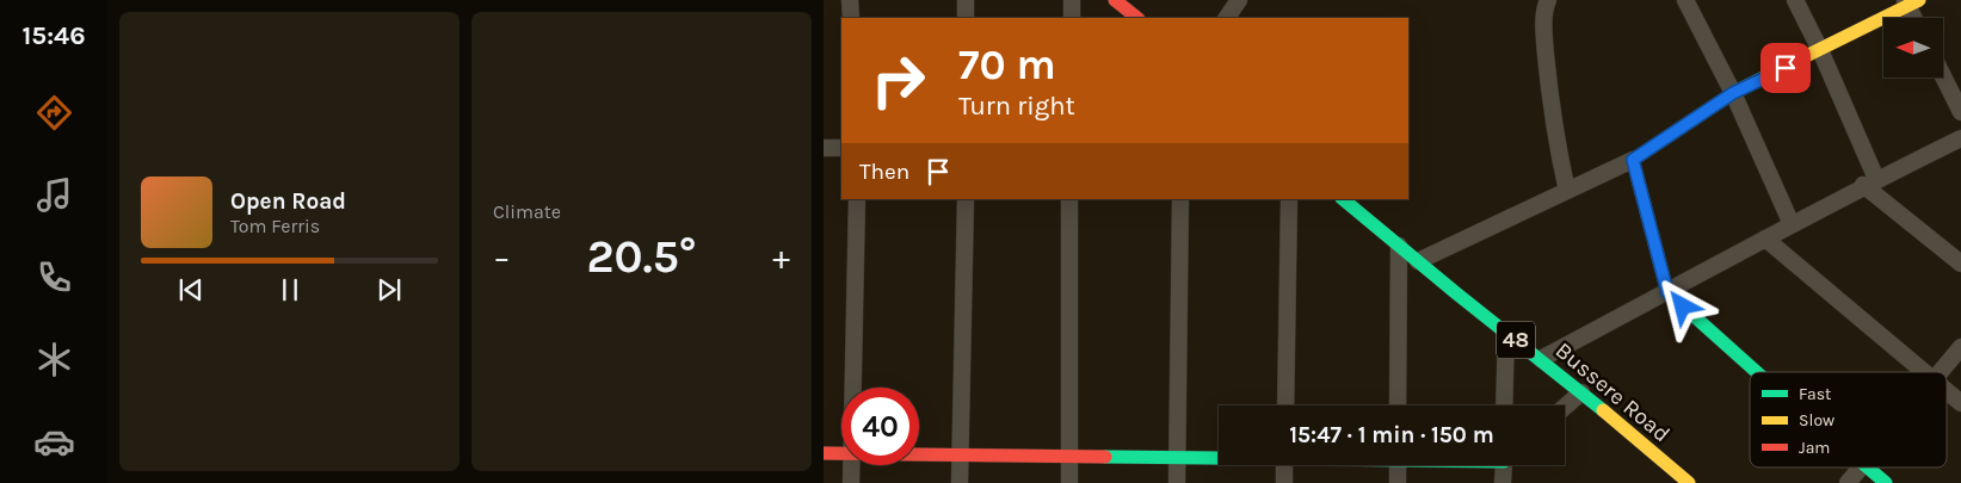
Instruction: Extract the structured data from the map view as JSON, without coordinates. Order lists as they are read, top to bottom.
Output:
{
  "streets": {
    "street": ["48", "Bussere Road"]
  },
  "legend": ["Fast", "Slow", "Jam"],
  "north": "left",
  "page": {
    "tabs": "15:46",
    "tile": "Climate",
    "turn": ["70 m", "Turn right"],
    "then": "Then",
    "song": ["Open Road", "Tom Ferris"],
    "heat": ["−", "20.5°", "+"],
    "limit": "40",
    "trip": "15:47 · 1 min · 150 m"
  }
}
